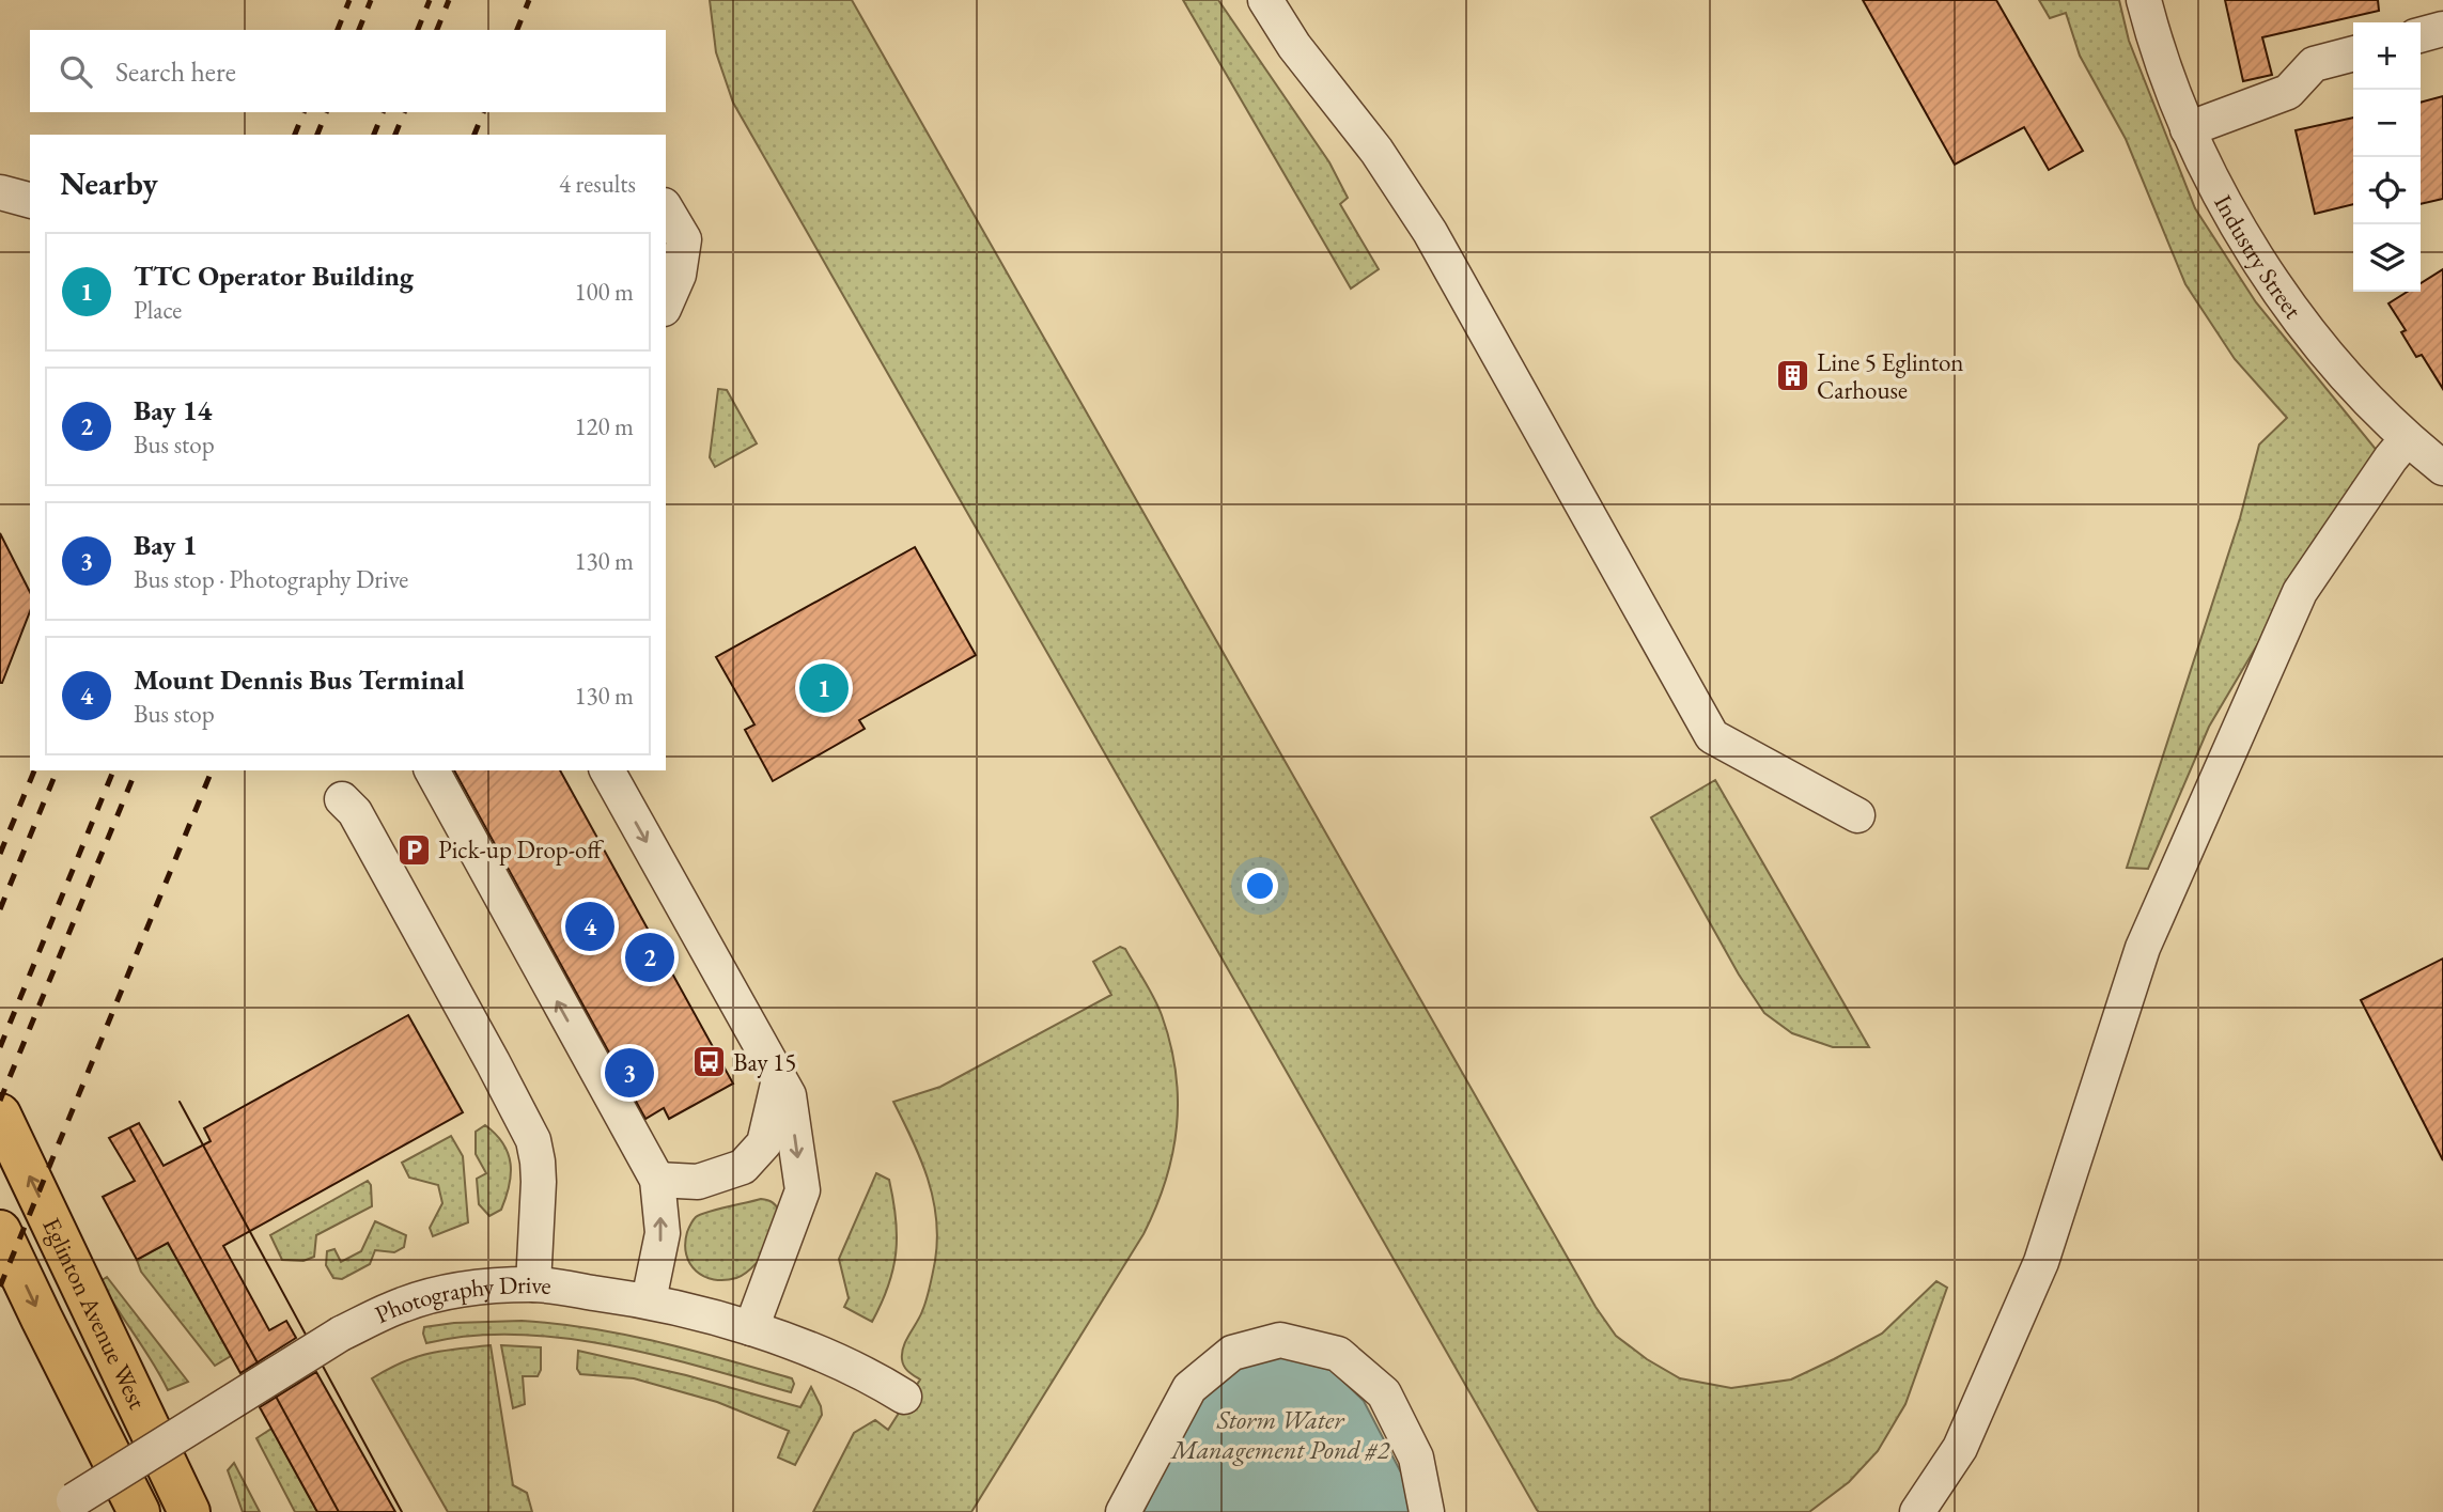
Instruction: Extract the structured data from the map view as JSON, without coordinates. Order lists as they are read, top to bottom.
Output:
{
  "streets": {
    "main road": ["Eglinton Avenue West"],
    "street": ["Industry Street", "Photography Drive"]
  },
  "water": ["Storm Water Management Pond #2"],
  "places": {
    "building": ["Line 5 Eglinton Carhouse"],
    "parking": ["Pick-up Drop-off"],
    "bus stop": ["Bay 15"]
  },
  "page": {
    "map_buttons": ["+", "−"],
    "search": "Search here",
    "heading": ["Nearby", "4 results"],
    "list": [
      {
        "mark": "1",
        "name": "TTC Operator Building",
        "note": "Place",
        "value": "100 m"
      },
      {
        "mark": "2",
        "name": "Bay 14",
        "note": "Bus stop",
        "value": "120 m"
      },
      {
        "mark": "3",
        "name": "Bay 1",
        "note": "Bus stop · Photography Drive",
        "value": "130 m"
      },
      {
        "mark": "4",
        "name": "Mount Dennis Bus Terminal",
        "note": "Bus stop",
        "value": "130 m"
      }
    ],
    "pins": [
      "1",
      "4",
      "2",
      "3"
    ]
  }
}
